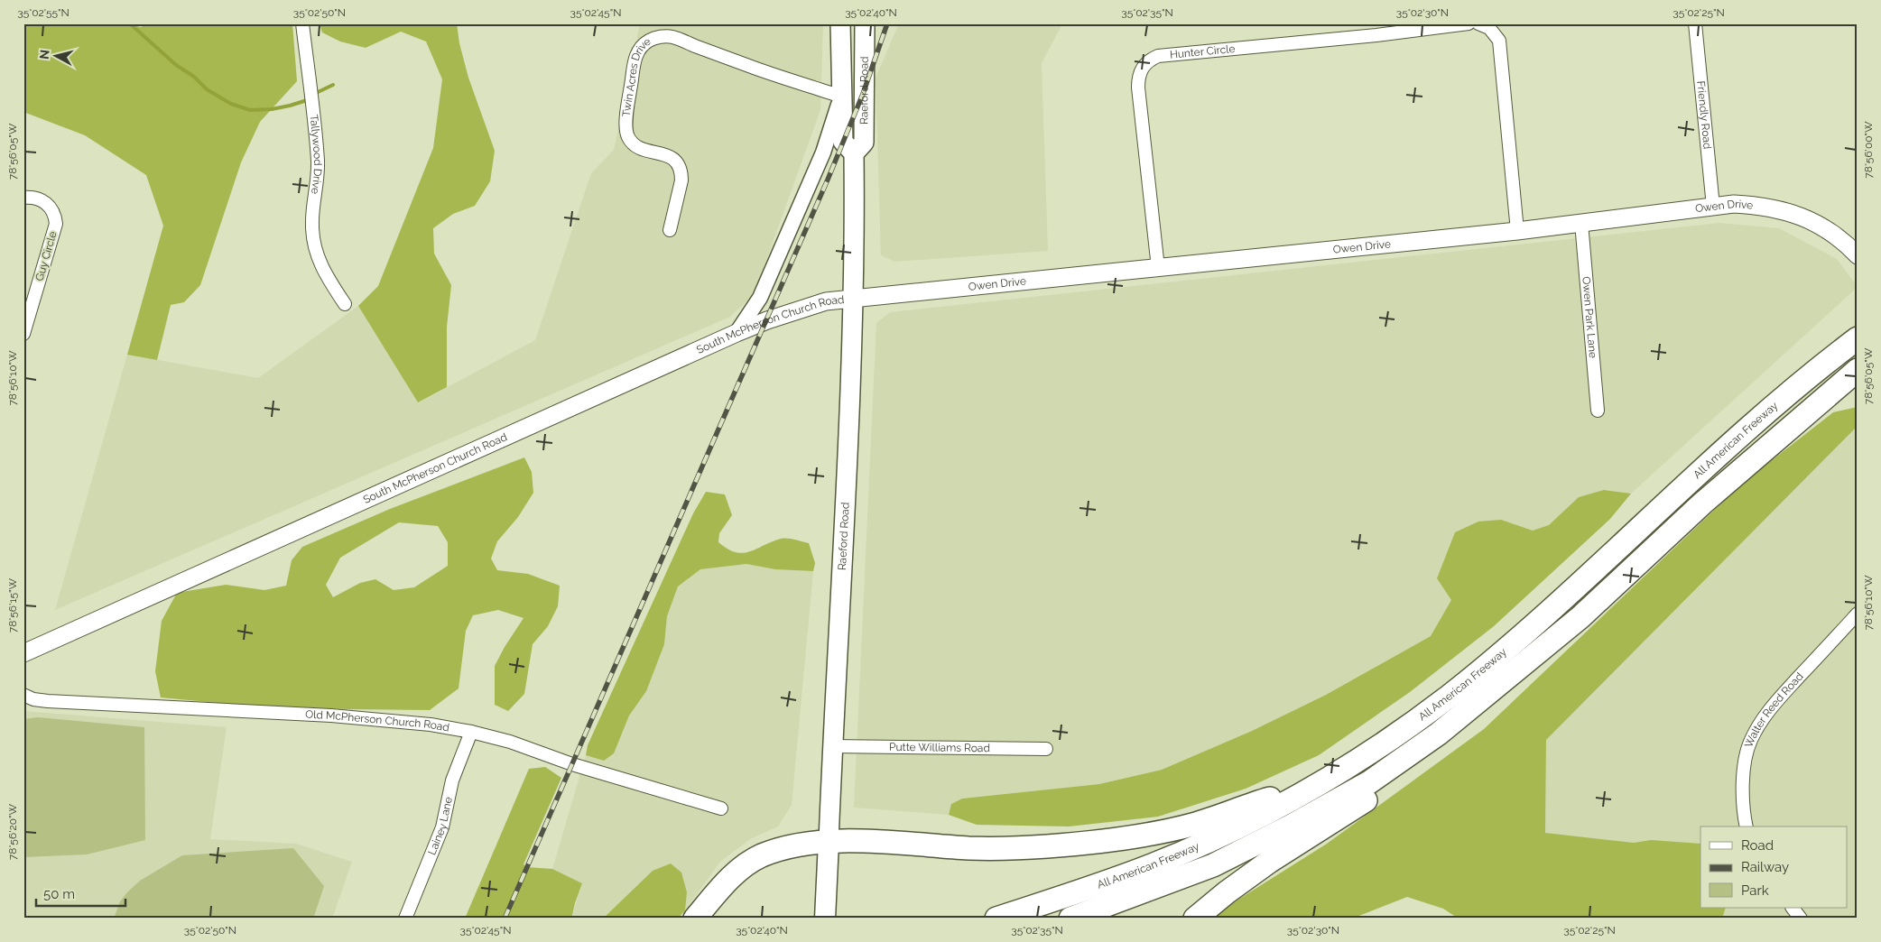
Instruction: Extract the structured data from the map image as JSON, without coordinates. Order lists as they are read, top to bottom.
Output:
{
  "streets": {
    "highway": ["Raeford Road", "All American Freeway"],
    "main road": ["Owen Drive", "South McPherson Church Road"],
    "street": [
      "Hunter Circle",
      "Twin Acres Drive",
      "Friendly Road",
      "Tallywood Drive",
      "Guy Circle",
      "Owen Park Lane",
      "Walter Reed Road",
      "Old McPherson Church Road",
      "Putte Williams Road",
      "Lainey Lane"
    ]
  },
  "crossings": [
    ["Hunter Circle", "Owen Drive"],
    ["Twin Acres Drive", "Raeford Road"],
    ["Raeford Road", "Owen Drive"],
    ["Raeford Road", "South McPherson Church Road"],
    ["Raeford Road", "Putte Williams Road"],
    ["Friendly Road", "Owen Drive"],
    ["Owen Drive", "Owen Park Lane"],
    ["Owen Drive", "South McPherson Church Road"],
    ["Old McPherson Church Road", "Lainey Lane"]
  ],
  "legend": ["Road", "Railway", "Park"],
  "scale_bar": "50 m",
  "north": "left",
  "coordinates": [
    "35°02'55\"N",
    "35°02'50\"N",
    "35°02'45\"N",
    "35°02'40\"N",
    "35°02'35\"N",
    "35°02'30\"N",
    "35°02'25\"N",
    "78°56'00\"W",
    "78°56'05\"W",
    "78°56'10\"W",
    "78°56'15\"W",
    "78°56'20\"W"
  ]
}
